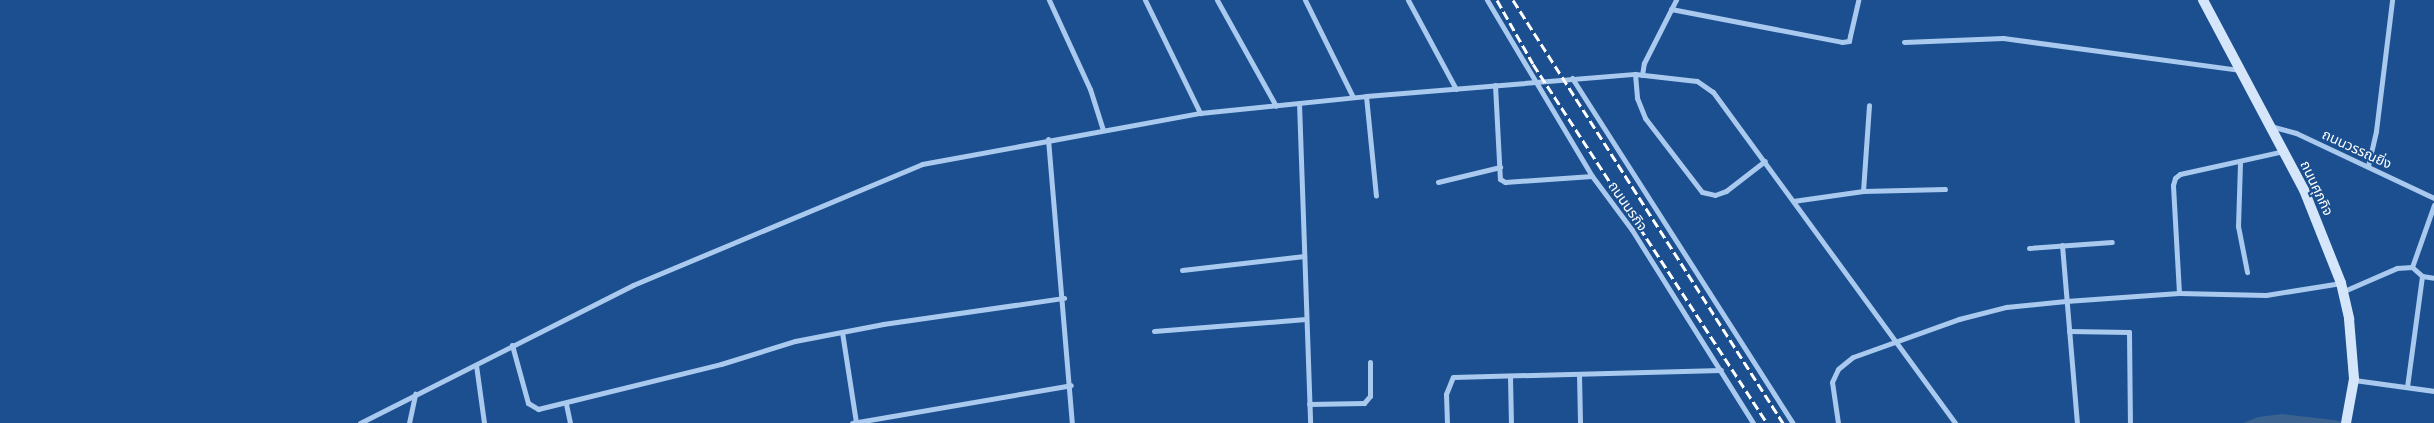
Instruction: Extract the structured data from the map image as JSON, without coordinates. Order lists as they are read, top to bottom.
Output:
{
  "streets": {
    "main road": ["ถนนศุภกิจ"],
    "street": ["ถนนวรรณยิ่ง", "ถนนนรกิจ"]
  },
  "crossings": [
    ["ถนนวรรณยิ่ง", "ถนนศุภกิจ"]
  ]
}
